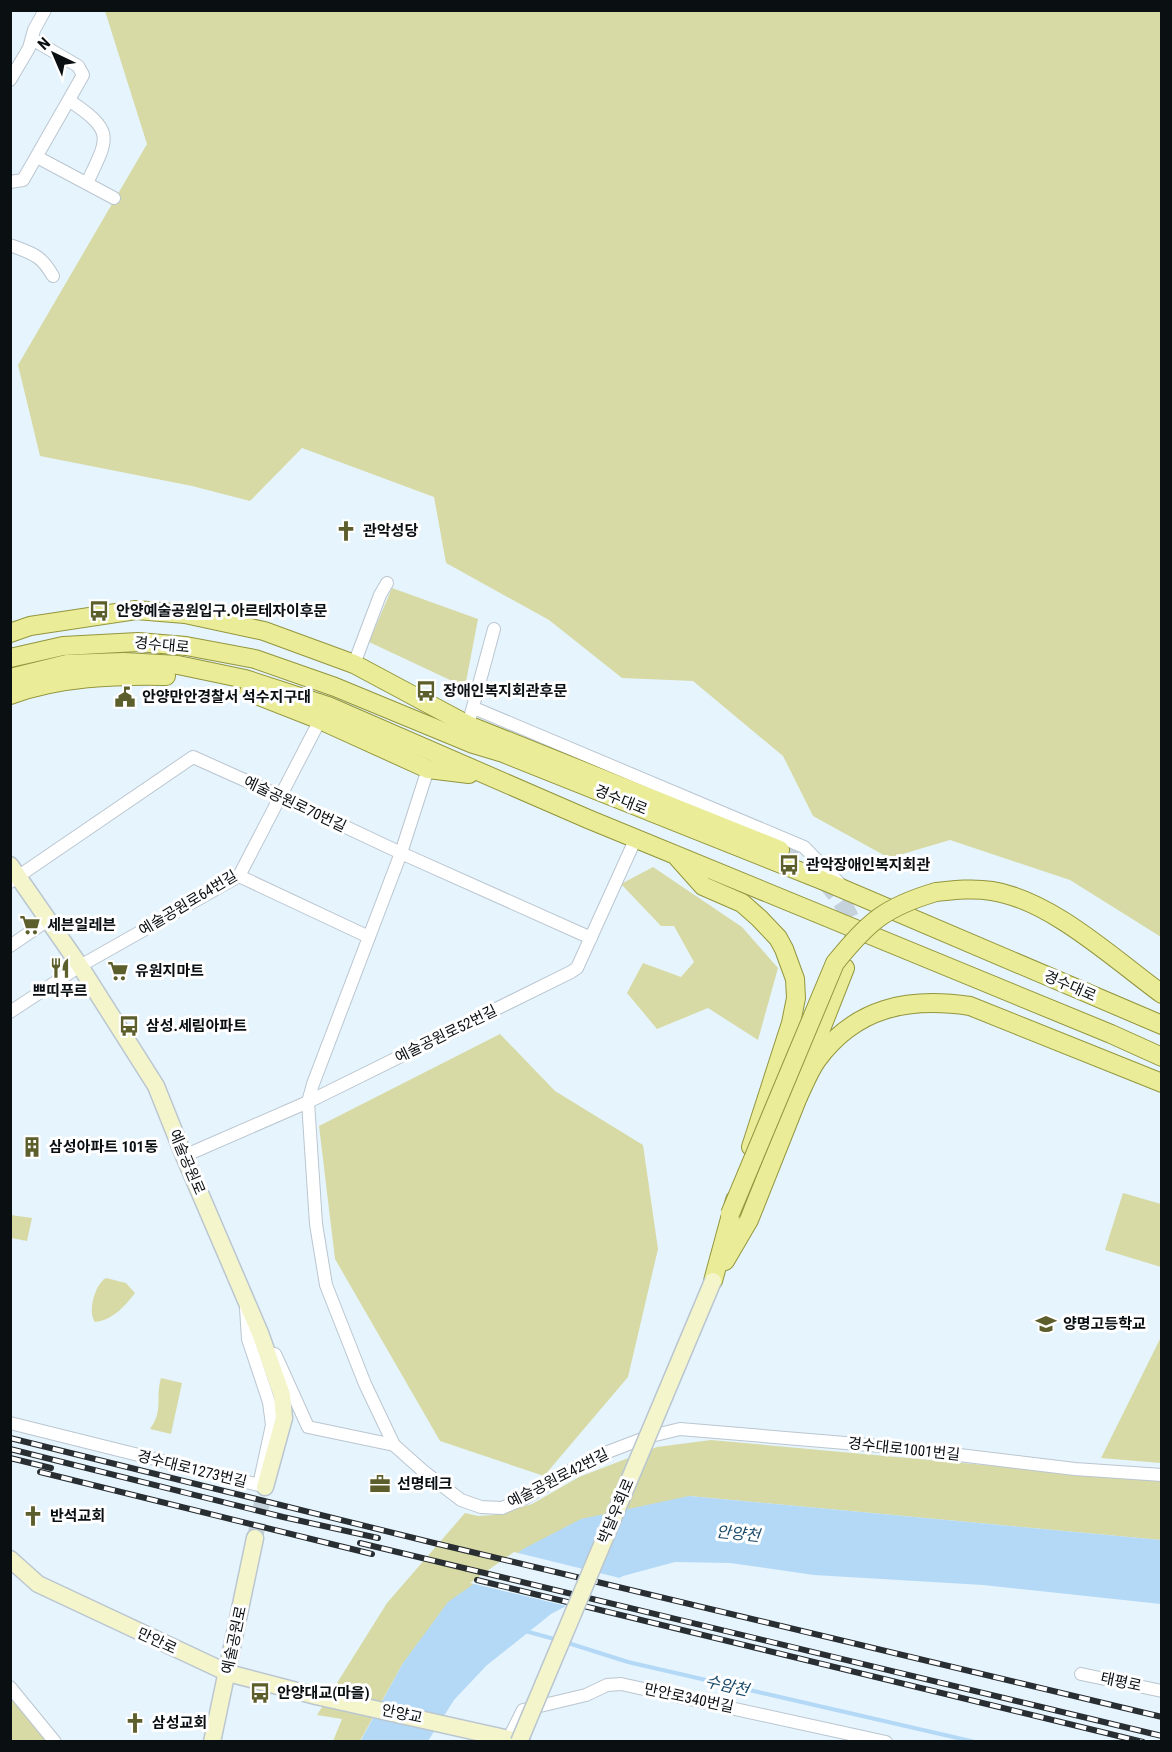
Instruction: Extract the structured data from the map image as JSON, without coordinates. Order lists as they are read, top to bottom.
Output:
{
  "streets": {
    "main road": ["경수대로"],
    "street": [
      "예술공원로70번길",
      "예술공원로64번길",
      "예술공원로52번길",
      "예술공원로",
      "경수대로1001번길",
      "경수대로1273번길",
      "예술공원로42번길",
      "박달우회로",
      "만안로",
      "태평로",
      "만안로340번길",
      "안양교"
    ]
  },
  "crossings": [
    ["경수대로", "예술공원로52번길"],
    ["예술공원로70번길", "예술공원로64번길"],
    ["예술공원로70번길", "예술공원로52번길"],
    ["예술공원로70번길", "예술공원로"],
    ["예술공원로64번길", "예술공원로"],
    ["예술공원로52번길", "예술공원로"],
    ["예술공원로", "경수대로1273번길"],
    ["예술공원로", "예술공원로42번길"],
    ["예술공원로", "만안로"],
    ["경수대로1001번길", "예술공원로42번길"],
    ["경수대로1273번길", "예술공원로42번길"],
    ["박달우회로", "만안로340번길"],
    ["박달우회로", "안양교"],
    ["만안로", "안양교"],
    ["만안로340번길", "안양교"]
  ],
  "water": ["안양천", "수암천"],
  "places": {
    "church": ["관악성당", "반석교회", "삼성교회"],
    "bus stop": [
      "안양예술공원입구.아르테자이후문",
      "장애인복지회관후문",
      "관악장애인복지회관",
      "삼성.세림아파트",
      "안양대교(마을)"
    ],
    "public building": ["안양만안경찰서 석수지구대"],
    "supermarket": ["세븐일레븐", "유원지마트"],
    "restaurant": ["쁘띠푸르"],
    "building": ["삼성아파트 101동"],
    "school or university": ["양명고등학교"],
    "office": ["선명테크"]
  },
  "north": "top left"
}
